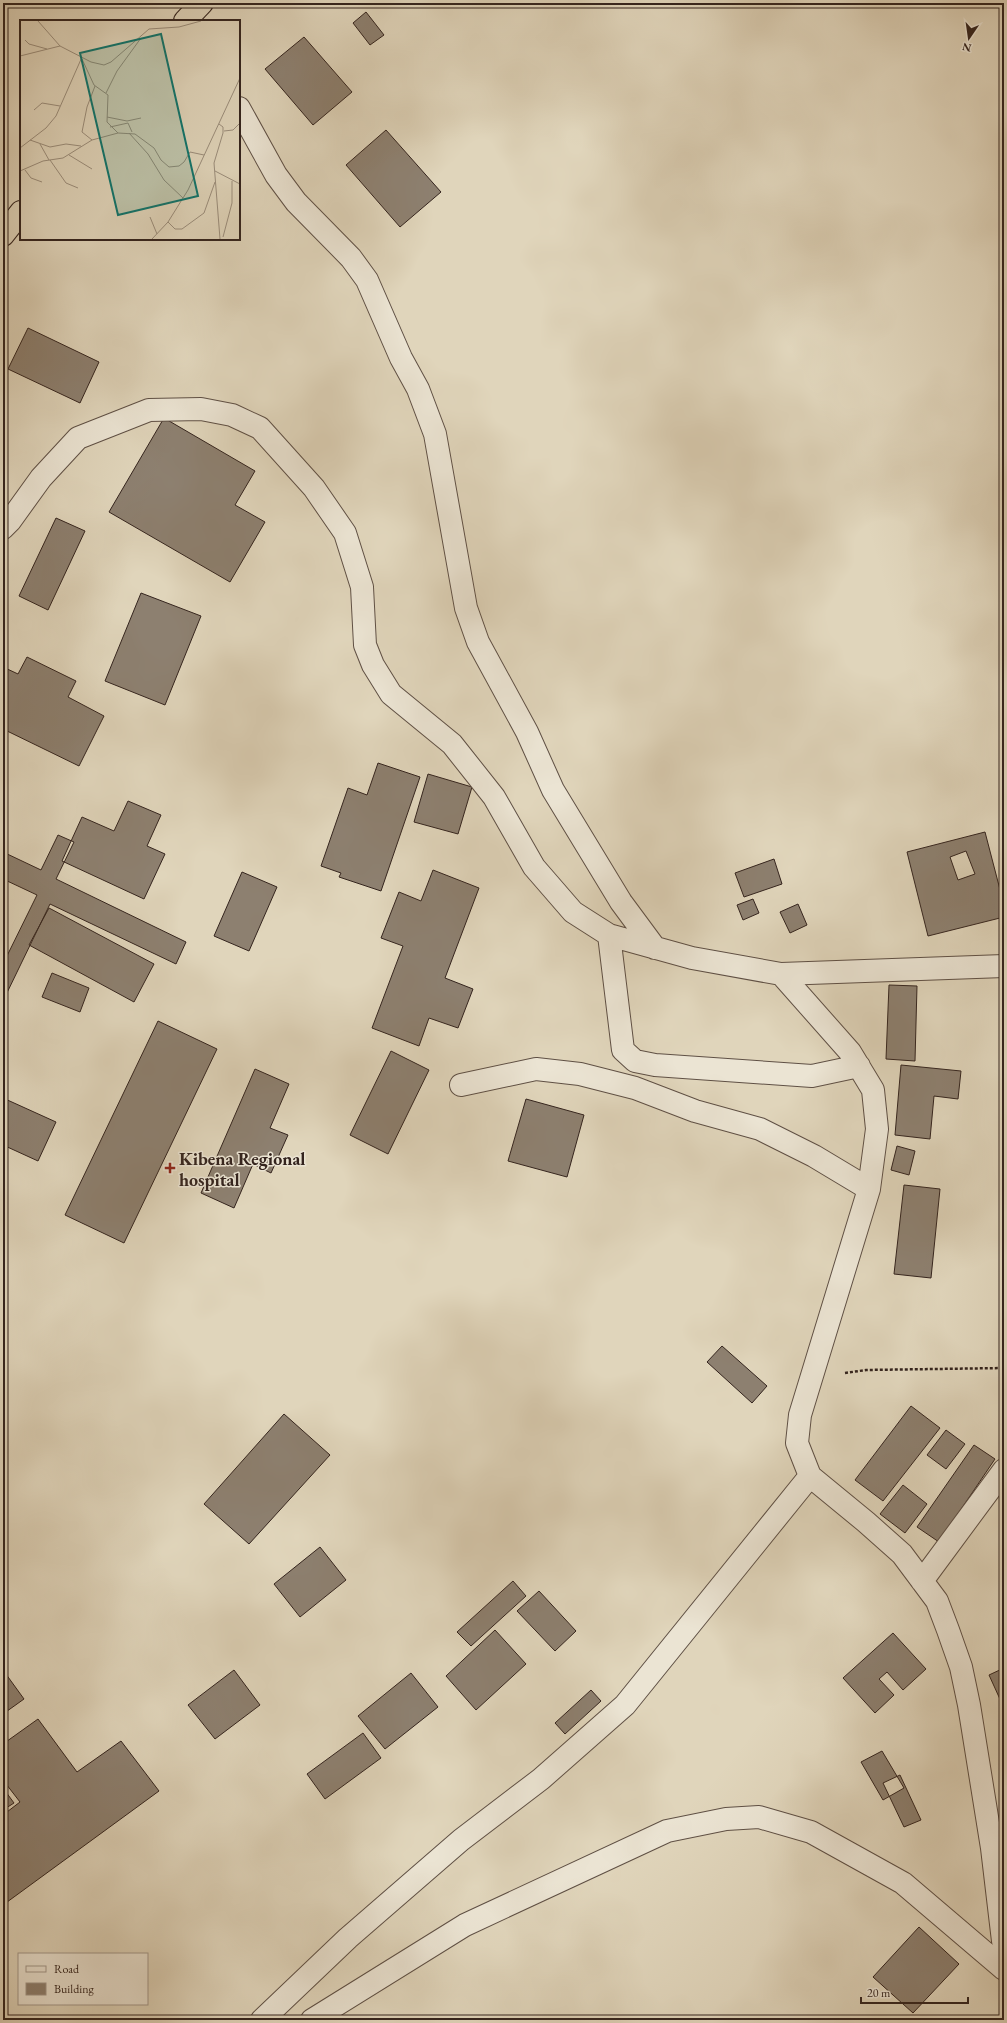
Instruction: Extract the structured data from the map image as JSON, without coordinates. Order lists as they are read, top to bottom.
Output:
{
  "places": {
    "health": ["Kibena Regional hospital"]
  },
  "legend": ["Road", "Building"],
  "scale_bar": "20 m",
  "north": "bottom"
}
